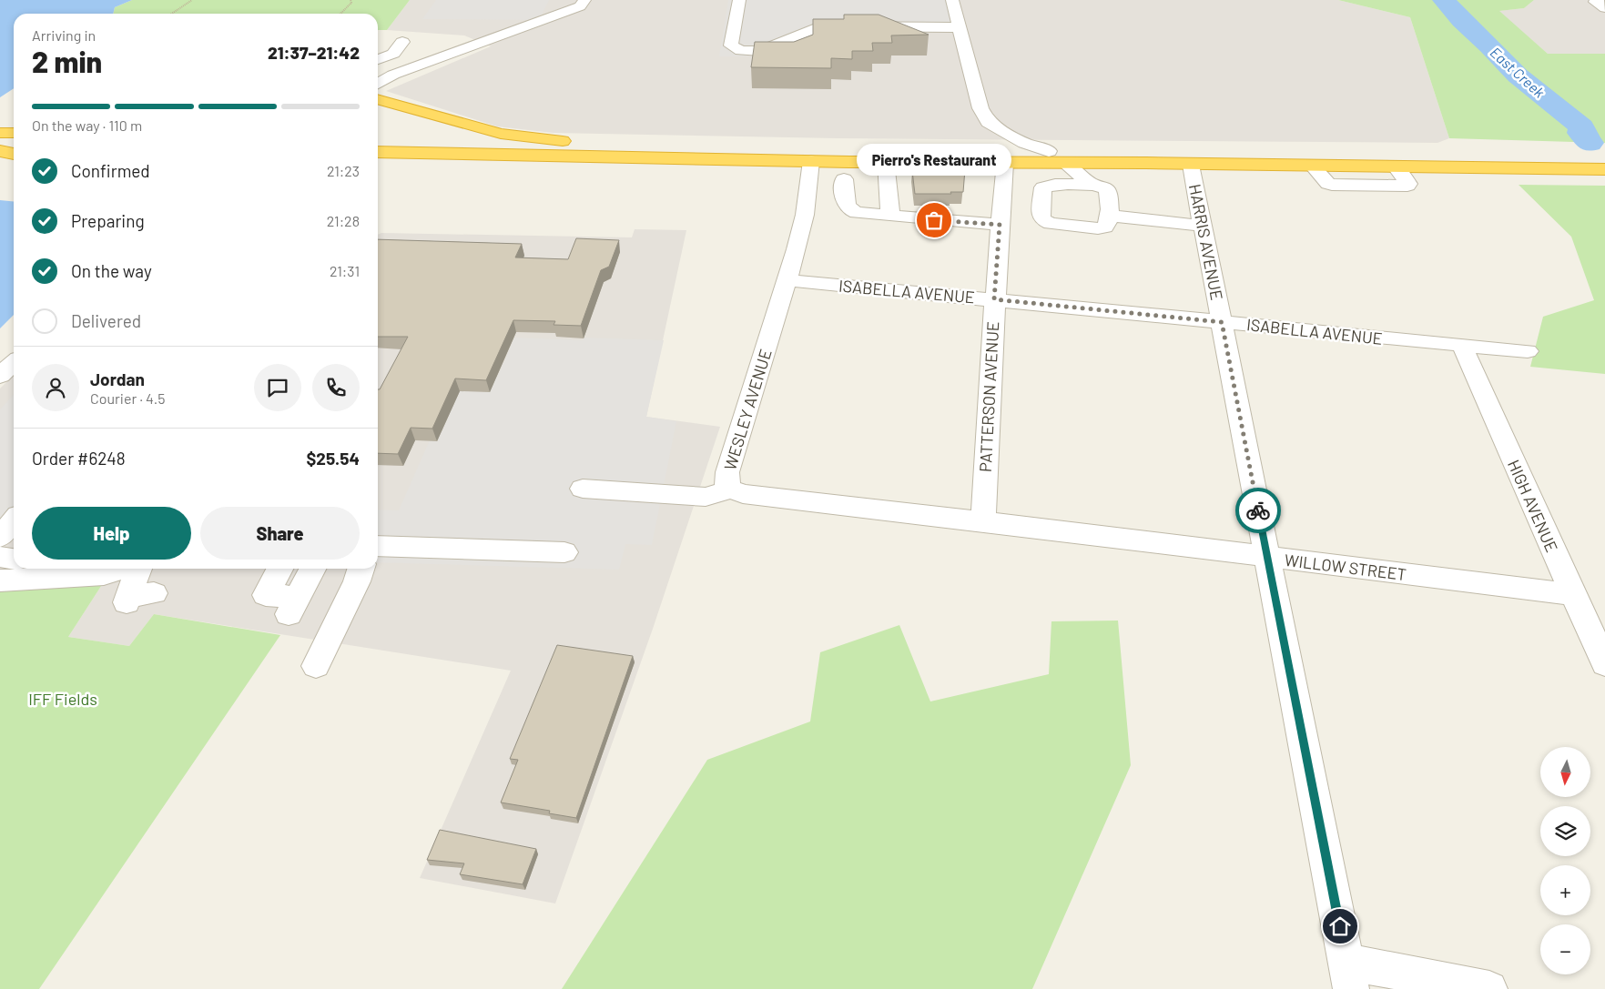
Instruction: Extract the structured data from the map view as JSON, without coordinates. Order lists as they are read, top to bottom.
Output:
{
  "streets": {
    "street": [
      "HARRIS AVENUE",
      "ISABELLA AVENUE",
      "PATTERSON AVENUE",
      "WESLEY AVENUE",
      "HIGH AVENUE",
      "WILLOW STREET"
    ]
  },
  "crossings": [
    ["HARRIS AVENUE", "ISABELLA AVENUE"],
    ["HARRIS AVENUE", "WILLOW STREET"],
    ["ISABELLA AVENUE", "PATTERSON AVENUE"],
    ["ISABELLA AVENUE", "WESLEY AVENUE"],
    ["ISABELLA AVENUE", "HIGH AVENUE"],
    ["PATTERSON AVENUE", "WESLEY AVENUE"],
    ["PATTERSON AVENUE", "WILLOW STREET"],
    ["WESLEY AVENUE", "WILLOW STREET"],
    ["HIGH AVENUE", "WILLOW STREET"]
  ],
  "water": ["East Creek"],
  "parks": ["IFF Fields"],
  "places": ["Pierro's Restaurant"],
  "north": "bottom",
  "page": {
    "heading": ["2 min", "Arriving in", "21:37–21:42"],
    "panel": [
      "Jordan",
      "Courier · 4.5",
      "Order #6248",
      "$25.54"
    ],
    "bar": "On the way · 110 m",
    "bubble": "Pierro's Restaurant",
    "list": [
      ["Confirmed", "21:23"],
      ["Preparing", "21:28"],
      ["On the way", "21:31"],
      "Delivered"
    ],
    "buttons": ["Help", "Share"],
    "map_buttons": ["+", "−"]
  }
}
